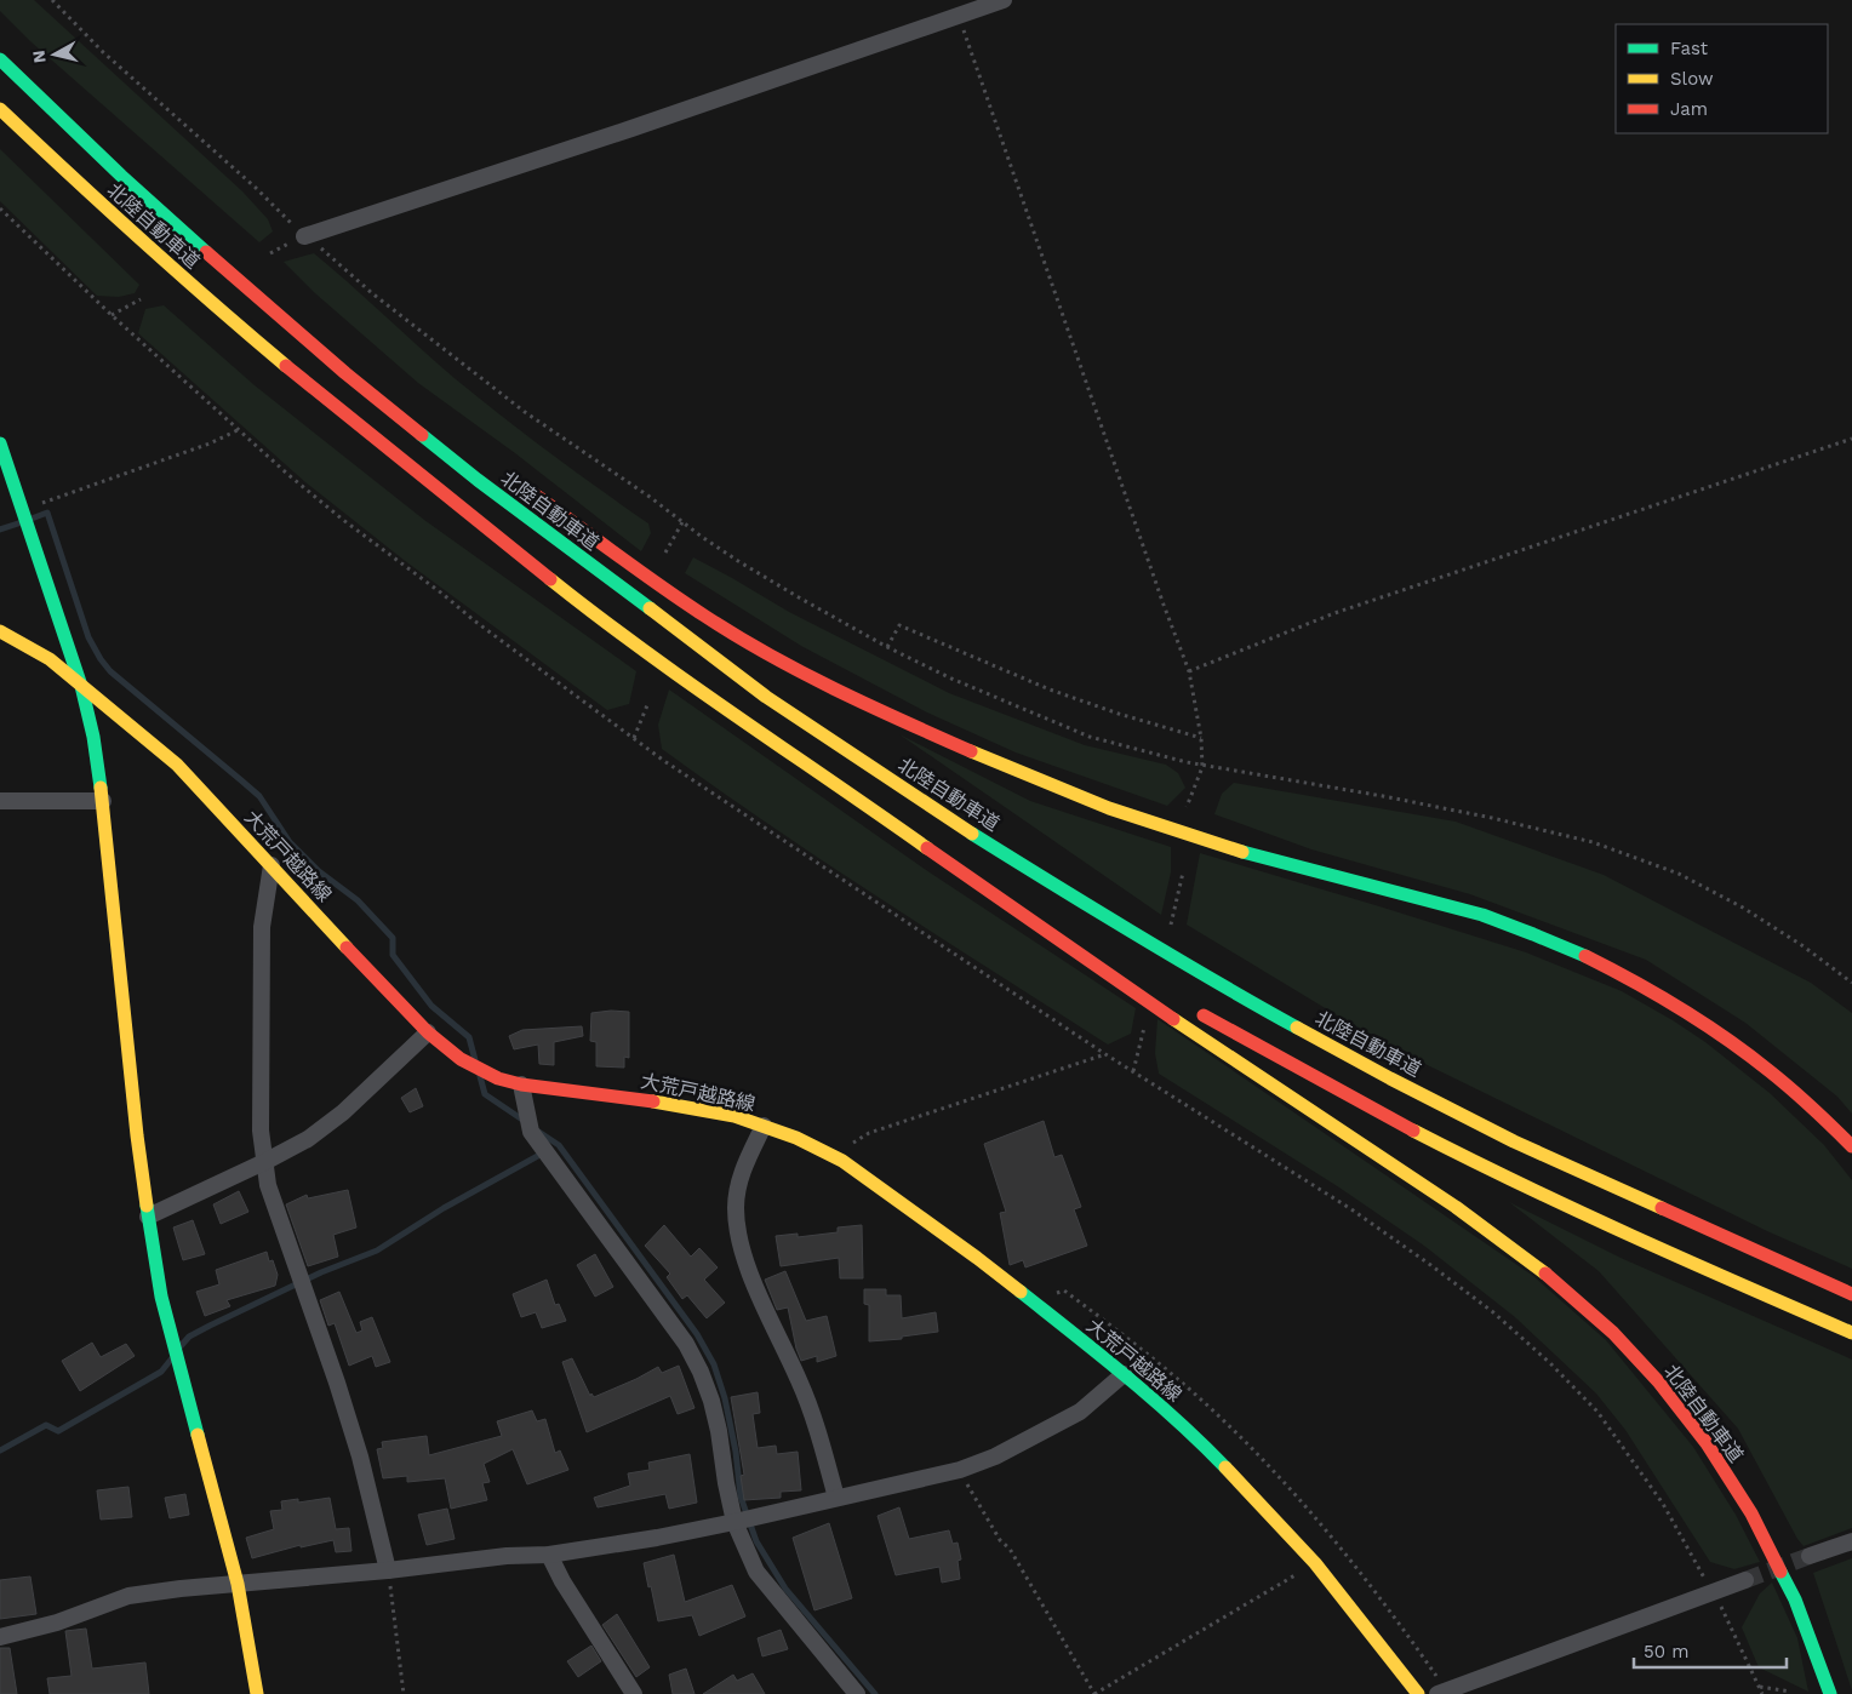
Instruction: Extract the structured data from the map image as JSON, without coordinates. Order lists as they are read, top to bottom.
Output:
{
  "streets": {
    "main road": ["北陸自動車道", "大荒戸越路線"]
  },
  "legend": ["Fast", "Slow", "Jam"],
  "scale_bar": "50 m",
  "north": "left"
}
